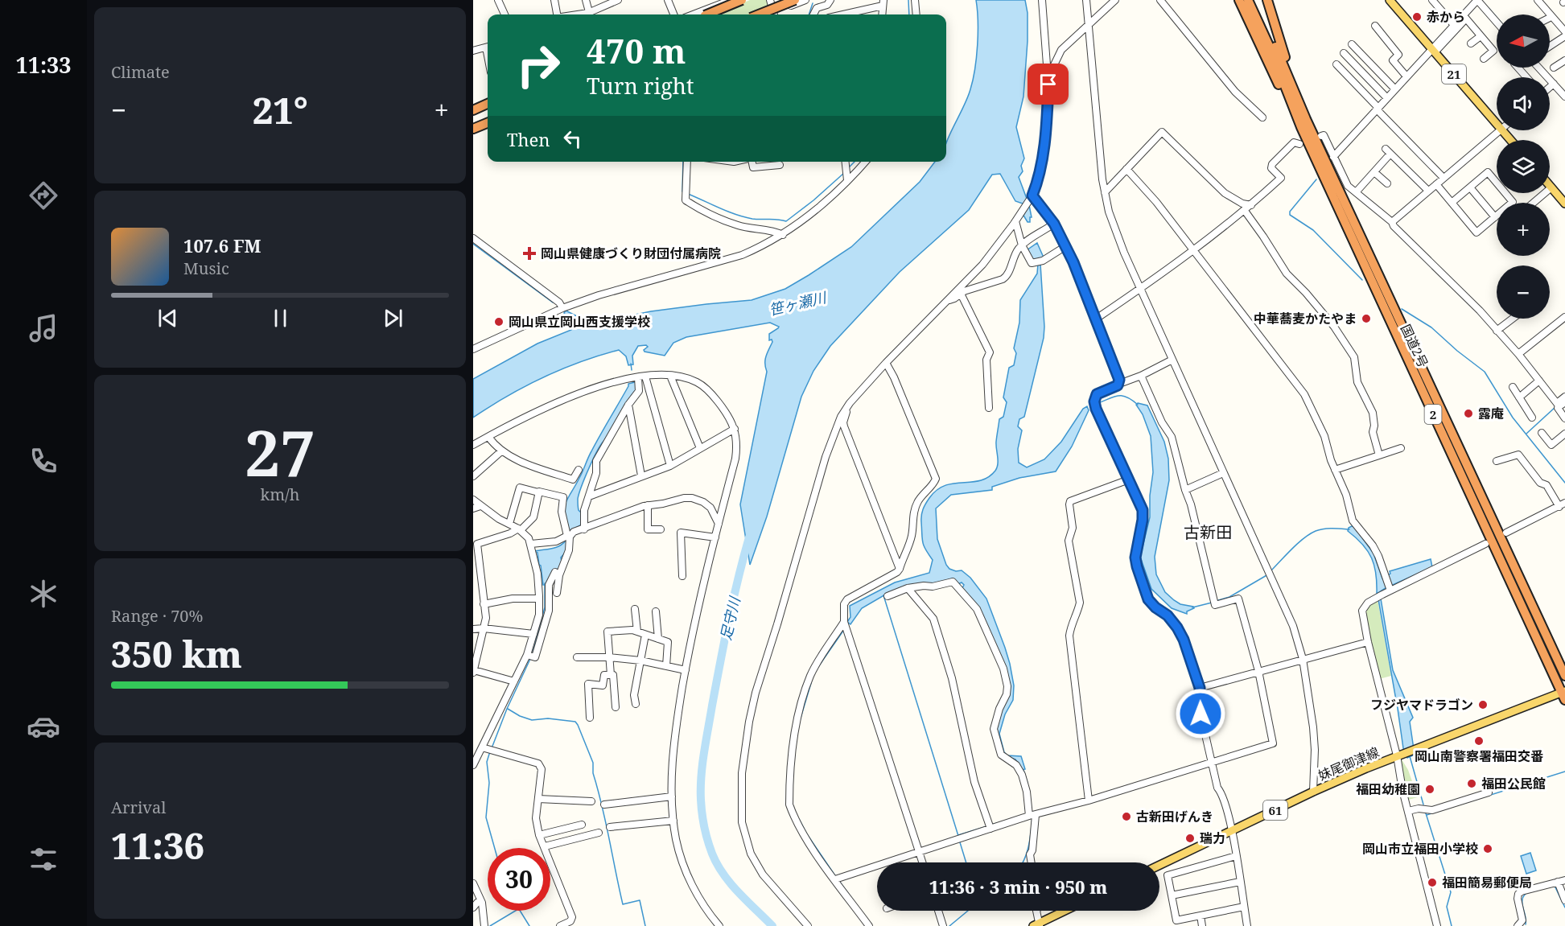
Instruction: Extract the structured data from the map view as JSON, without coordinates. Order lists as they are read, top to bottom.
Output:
{
  "streets": {
    "highway": ["国道2号", "2"],
    "main road": ["21", "妹尾御津線", "61"]
  },
  "crossings": [
    ["国道2号", "2"],
    ["国道2号", "妹尾御津線"]
  ],
  "districts": ["古新田"],
  "water": ["笹ヶ瀬川", "足守川"],
  "places": {
    "other": [
      "赤から",
      "中華蕎麦かたやま",
      "岡山県立岡山西支援学校",
      "露庵",
      "フジヤマドラゴン",
      "岡山南警察署福田交番",
      "福田公民館",
      "福田幼稚園",
      "古新田げんき",
      "瑞力",
      "岡山市立福田小学校",
      "福田簡易郵便局"
    ],
    "health": ["岡山県健康づくり財団付属病院"]
  },
  "north": "left",
  "page": {
    "tabs": "11:33",
    "tile": [
      "Climate",
      ["27", "km/h"],
      ["Range · 70%", "350 km"],
      ["Arrival", "11:36"]
    ],
    "map_buttons": ["+", "−"],
    "turn": ["470 m", "Turn right"],
    "heat": ["−", "21°", "+"],
    "then": "Then",
    "song": ["107.6 FM", "Music"],
    "limit": "30",
    "trip": "11:36 · 3 min · 950 m"
  }
}
